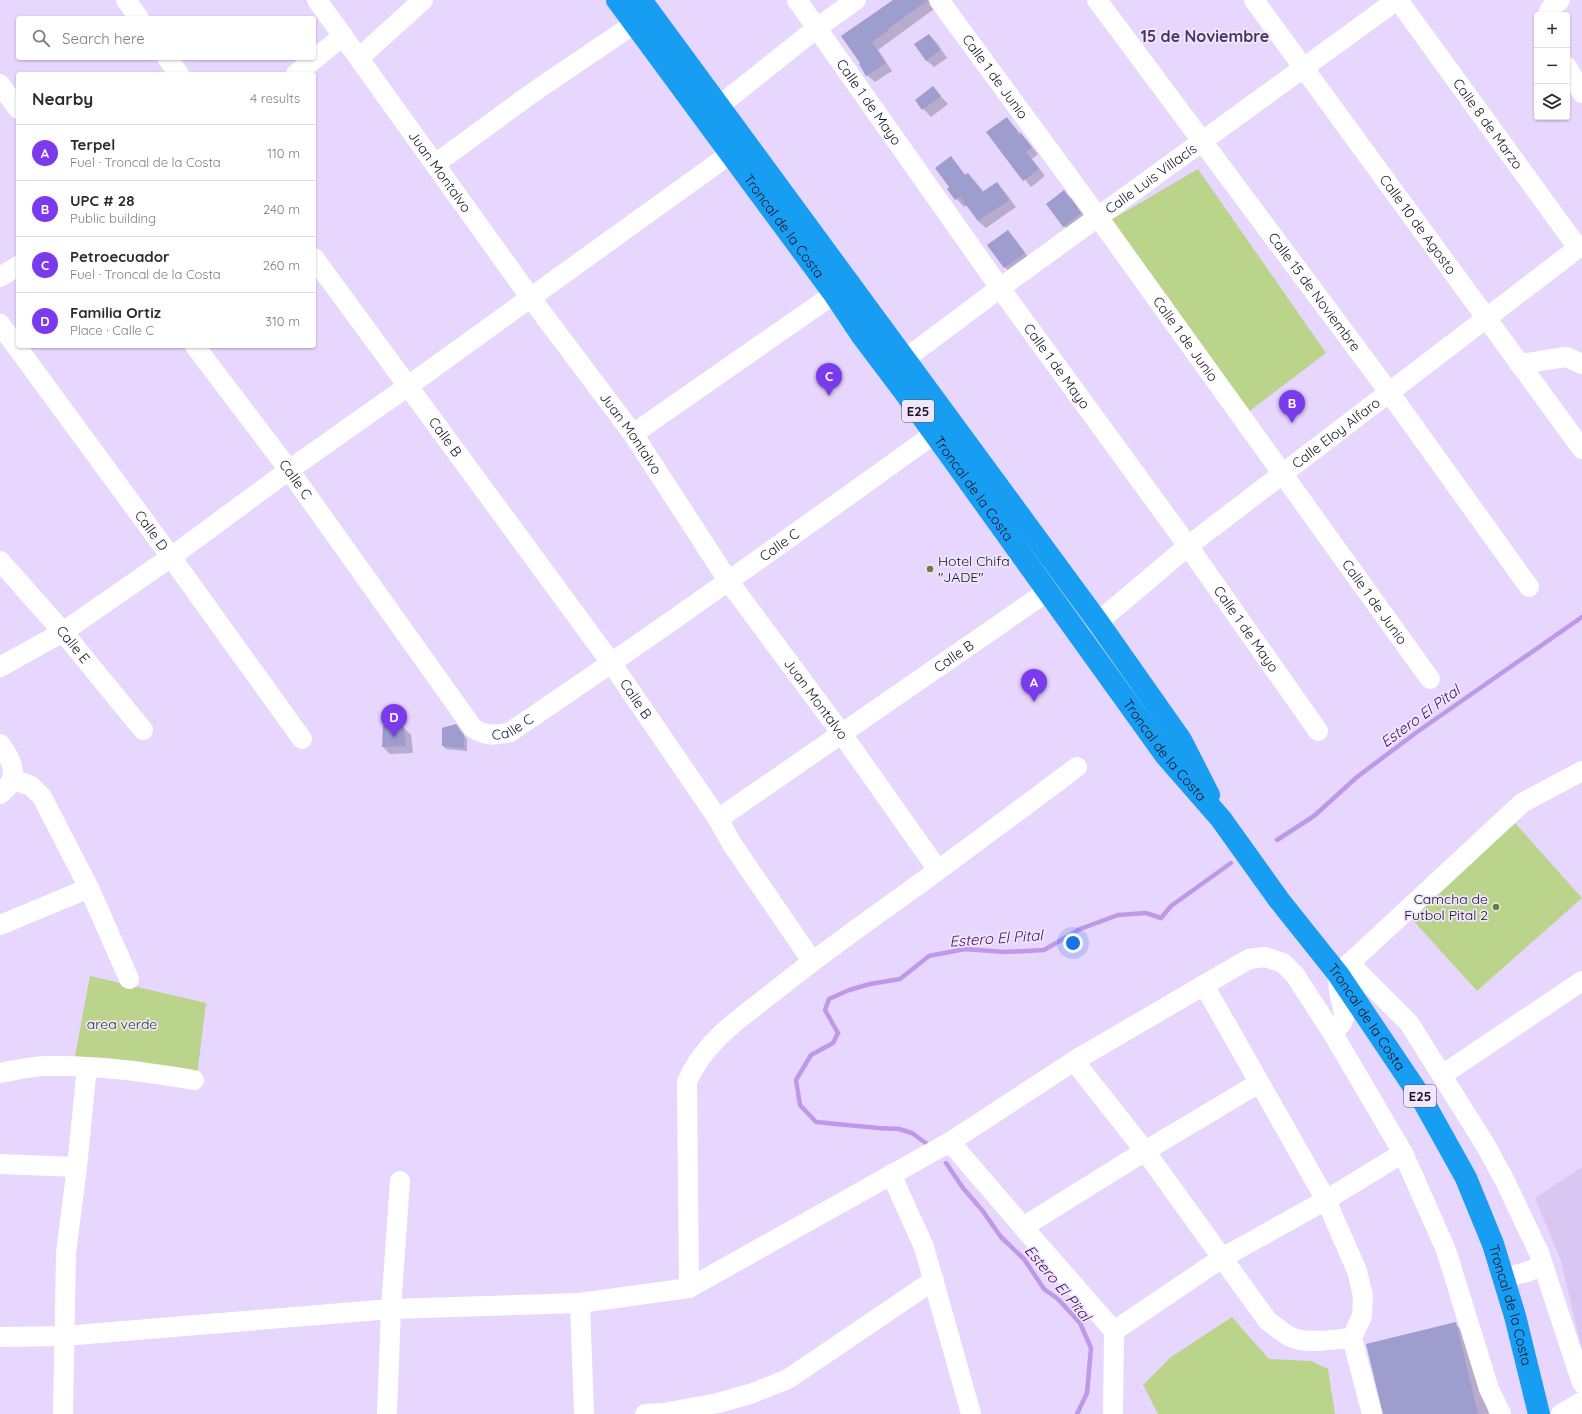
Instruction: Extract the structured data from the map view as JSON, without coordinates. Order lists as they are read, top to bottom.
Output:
{
  "streets": {
    "highway": ["Troncal de la Costa", "E25"],
    "street": [
      "Calle 1 de Junio",
      "Calle 1 de Mayo",
      "Calle 8 de Marzo",
      "Juan Montalvo",
      "Calle Luis Villacís",
      "Calle 10 de Agosto",
      "Calle 15 de Noviembre",
      "Calle Eloy Alfaro",
      "Calle B",
      "Calle C",
      "Calle D",
      "Calle E"
    ]
  },
  "crossings": [
    ["Calle 1 de Junio", "Calle Luis Villacís"],
    ["Calle 1 de Junio", "Calle Eloy Alfaro"],
    ["Calle 1 de Mayo", "Calle Luis Villacís"],
    ["Calle 1 de Mayo", "Calle Eloy Alfaro"],
    ["Calle 8 de Marzo", "Calle Luis Villacís"],
    ["Calle 8 de Marzo", "Calle Eloy Alfaro"],
    ["Juan Montalvo", "Calle B"],
    ["Juan Montalvo", "Calle C"],
    ["Calle Luis Villacís", "Calle 10 de Agosto"],
    ["Calle Luis Villacís", "Troncal de la Costa"],
    ["Calle Luis Villacís", "Calle 15 de Noviembre"],
    ["Calle 10 de Agosto", "Calle Eloy Alfaro"],
    ["Troncal de la Costa", "Calle Eloy Alfaro"],
    ["Troncal de la Costa", "Calle B"],
    ["Troncal de la Costa", "Calle C"],
    ["Calle 15 de Noviembre", "Calle Eloy Alfaro"],
    ["Calle B", "Calle C"]
  ],
  "districts": ["15 de Noviembre"],
  "water": ["Estero El Pital"],
  "parks": ["area verde"],
  "places": ["Hotel Chifa \"JADE\"", "Camcha de Futbol Pital 2"],
  "page": {
    "map_buttons": ["+", "−"],
    "search": "Search here",
    "heading": ["Nearby", "4 results"],
    "list": [
      {
        "mark": "A",
        "name": "Terpel",
        "note": "Fuel · Troncal de la Costa",
        "value": "110 m"
      },
      {
        "mark": "B",
        "name": "UPC # 28",
        "note": "Public building",
        "value": "240 m"
      },
      {
        "mark": "C",
        "name": "Petroecuador",
        "note": "Fuel · Troncal de la Costa",
        "value": "260 m"
      },
      {
        "mark": "D",
        "name": "Familia Ortiz",
        "note": "Place · Calle C",
        "value": "310 m"
      }
    ],
    "pins": [
      "C",
      "B",
      "A",
      "D"
    ]
  }
}
